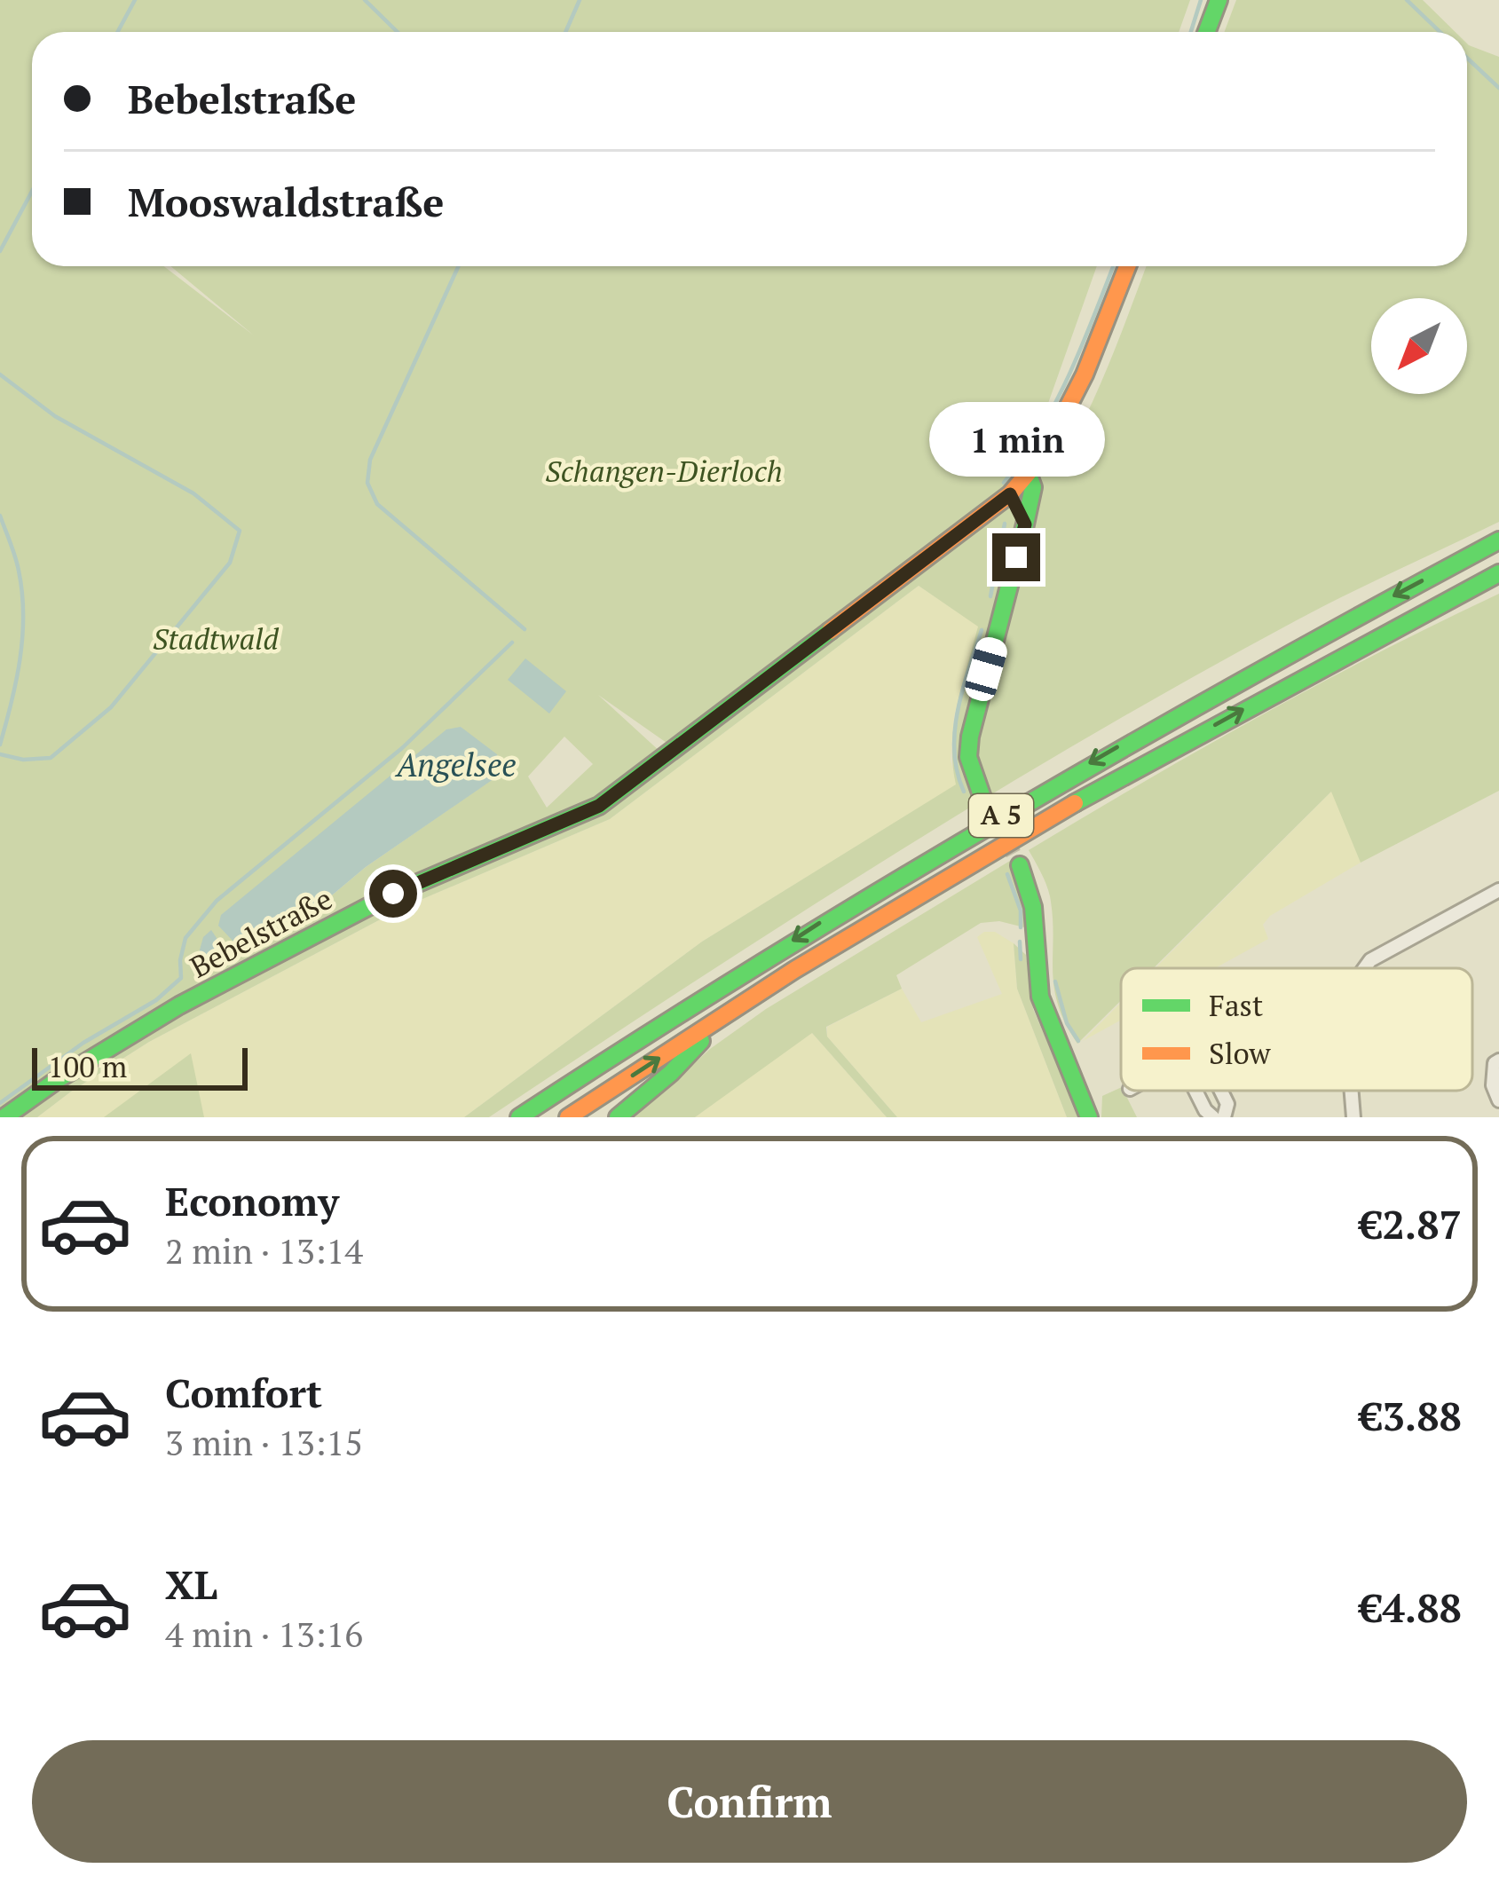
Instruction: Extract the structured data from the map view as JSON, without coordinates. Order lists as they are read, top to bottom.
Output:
{
  "streets": {
    "main road": ["A 5", "Bebelstraße"]
  },
  "water": ["Angelsee"],
  "parks": ["Schangen-Dierloch", "Stadtwald"],
  "legend": ["Fast", "Slow"],
  "scale_bar": "100 m",
  "north": "bottom left",
  "page": {
    "banner": ["Bebelstraße", "Mooswaldstraße"],
    "bubble": "1 min",
    "scale": "100 m",
    "list": [
      {
        "name": "Economy",
        "note": "2 min · 13:14",
        "value": "€2.87"
      },
      {
        "name": "Comfort",
        "note": "3 min · 13:15",
        "value": "€3.88"
      },
      {
        "name": "XL",
        "note": "4 min · 13:16",
        "value": "€4.88"
      }
    ],
    "buttons": "Confirm"
  }
}
